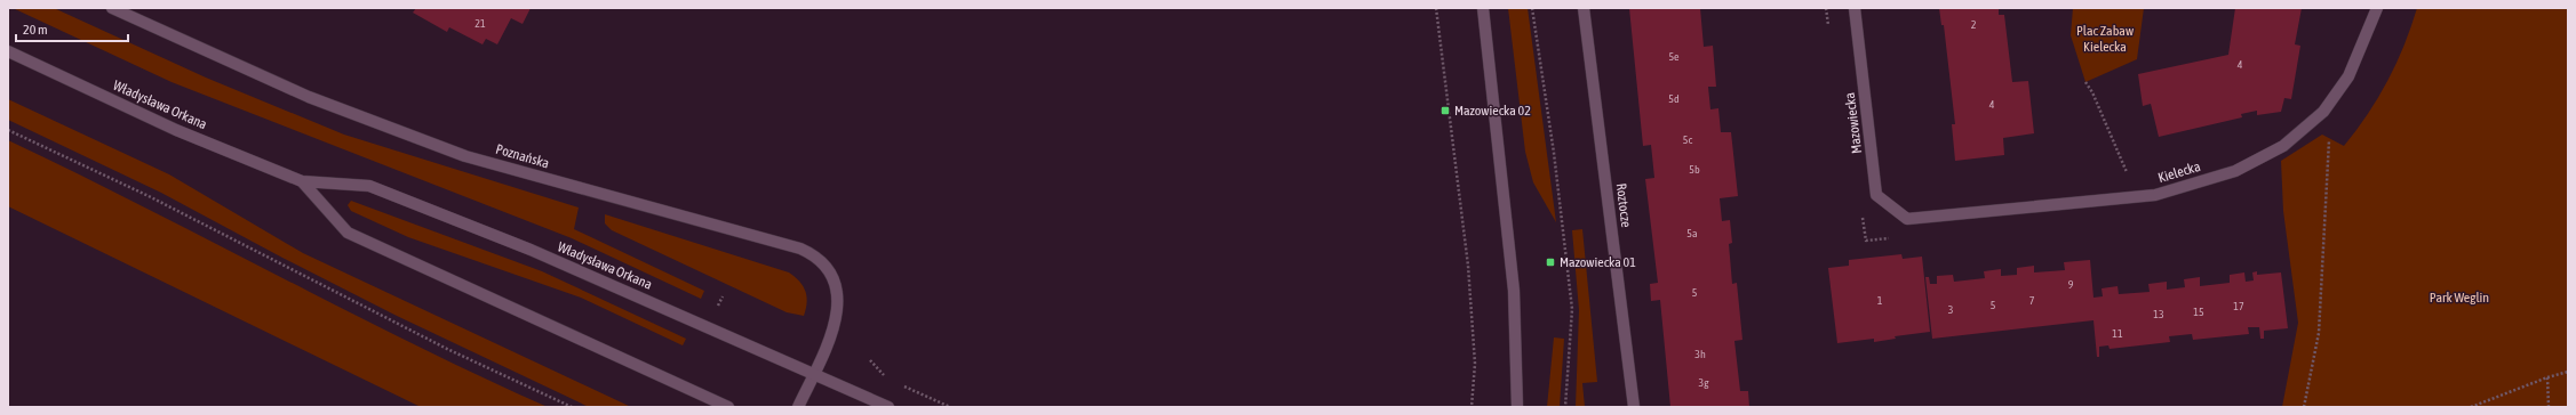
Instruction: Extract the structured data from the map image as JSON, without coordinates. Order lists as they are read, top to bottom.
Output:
{
  "streets": {
    "street": [
      "Władysława Orkana",
      "Mazowiecka",
      "Poznańska",
      "Kielecka",
      "Roztocze"
    ]
  },
  "crossings": [
    ["Władysława Orkana", "Poznańska"],
    ["Mazowiecka", "Kielecka"]
  ],
  "parks": ["Plac Zabaw Kielecka", "Park Weglin"],
  "places": {
    "transit": ["Mazowiecka 02", "Mazowiecka 01"]
  },
  "house_numbers": [
    "21",
    "2",
    "5e",
    "4",
    "5d",
    "4",
    "5c",
    "5b",
    "5a",
    "9",
    "5",
    "1",
    "7",
    "5",
    "17",
    "3",
    "15",
    "13",
    "11",
    "3h",
    "3g"
  ],
  "scale_bar": "20 m"
}
